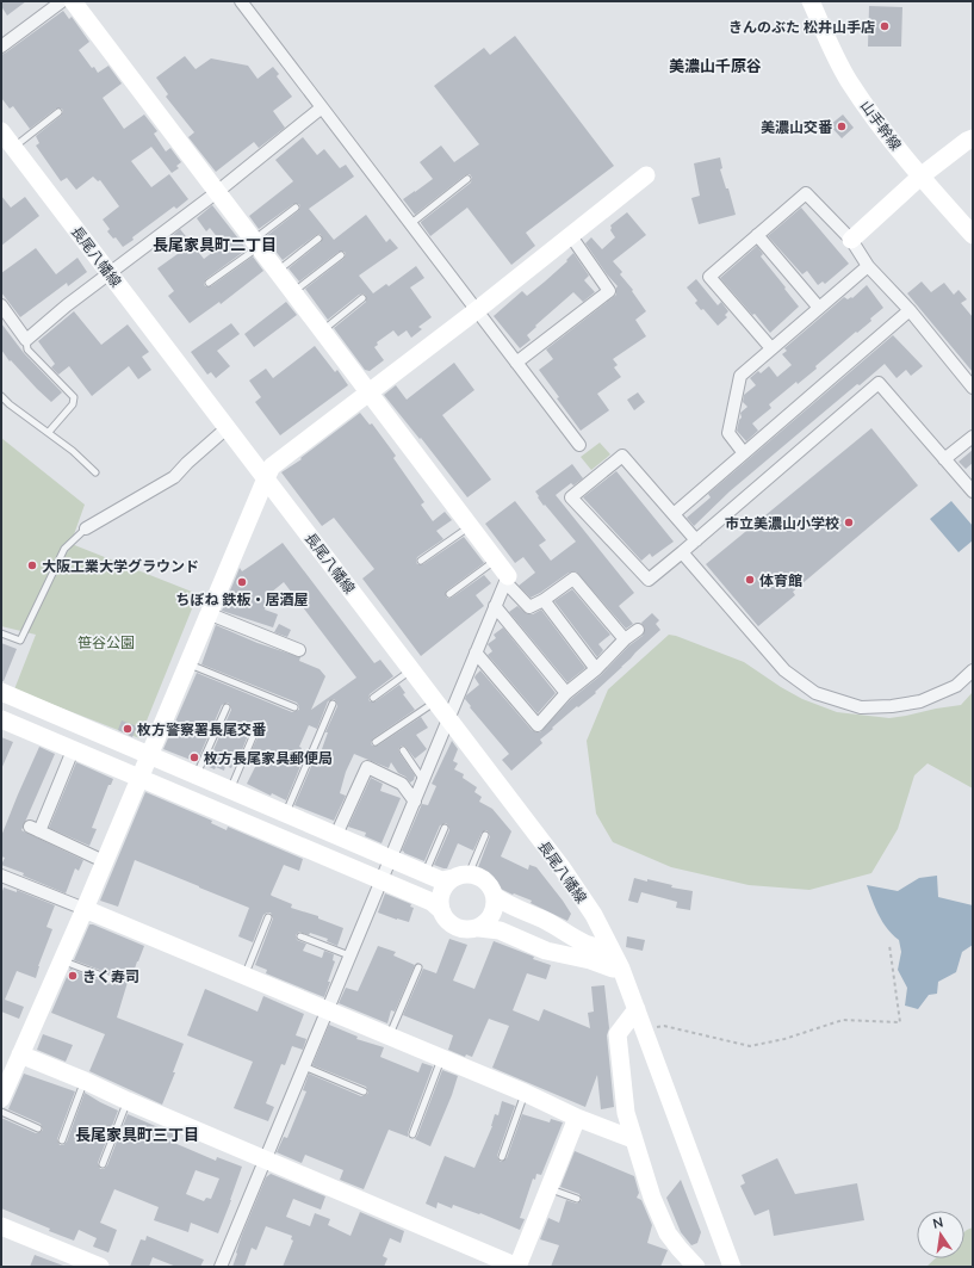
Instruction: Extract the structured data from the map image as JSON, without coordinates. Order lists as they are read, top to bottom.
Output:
{
  "streets": {
    "street": ["山手幹線", "長尾八幡線"]
  },
  "districts": ["美濃山千原谷", "長尾家具町二丁目", "長尾家具町三丁目"],
  "parks": ["笹谷公園"],
  "places": [
    "きんのぶた 松井山手店",
    "美濃山交番",
    "市立美濃山小学校",
    "大阪工業大学グラウンド",
    "体育館",
    "ちぼね 鉄板・居酒屋",
    "枚方警察署長尾交番",
    "枚方長尾家具郵便局",
    "きく寿司"
  ],
  "north": "top"
}
